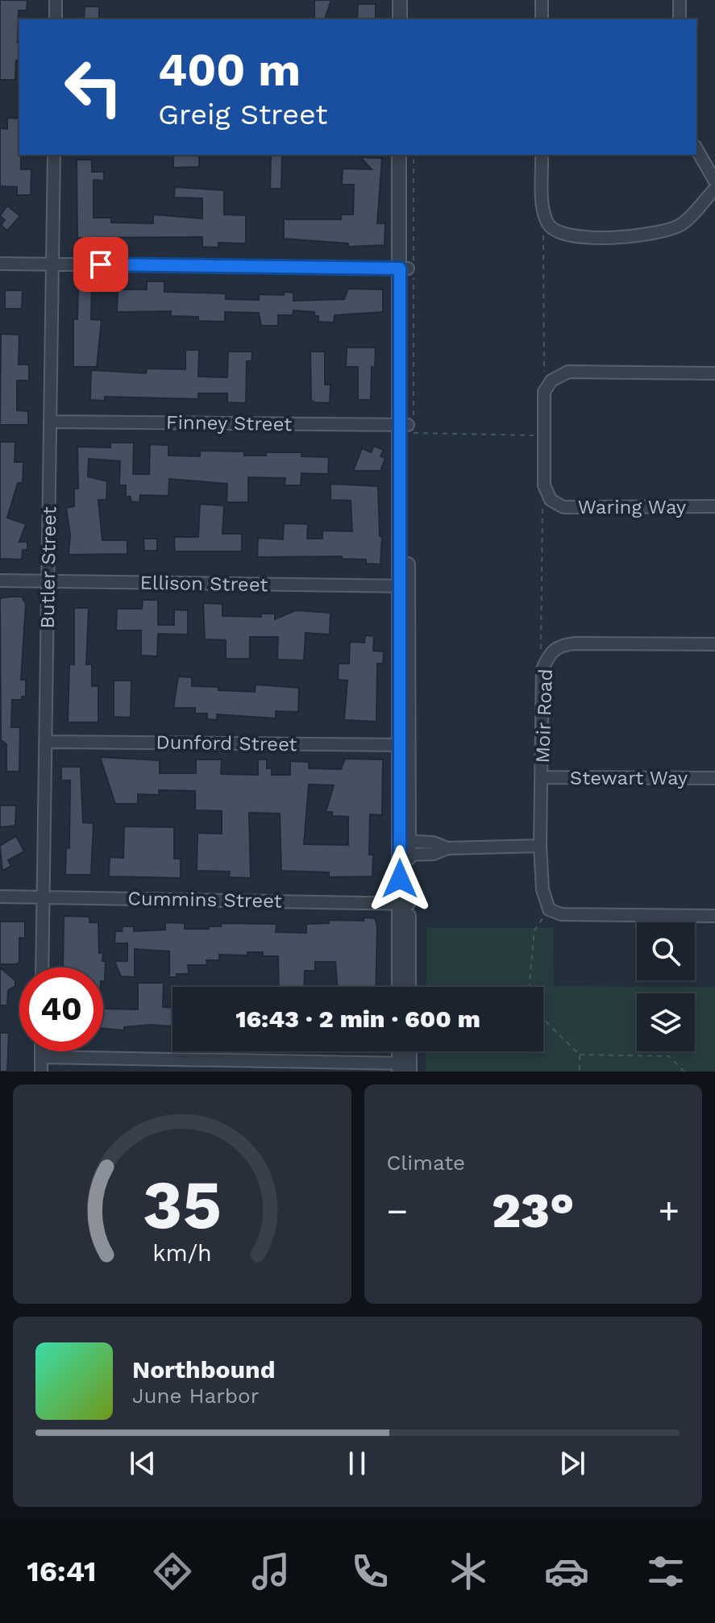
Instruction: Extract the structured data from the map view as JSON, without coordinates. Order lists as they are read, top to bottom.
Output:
{
  "streets": {
    "street": [
      "Finney Street",
      "Waring Way",
      "Butler Street",
      "Ellison Street",
      "Moir Road",
      "Dunford Street",
      "Stewart Way",
      "Cummins Street"
    ]
  },
  "crossings": [
    ["Finney Street", "Butler Street"],
    ["Butler Street", "Ellison Street"],
    ["Butler Street", "Dunford Street"],
    ["Butler Street", "Cummins Street"],
    ["Moir Road", "Stewart Way"]
  ],
  "page": {
    "turn": ["400 m", "Greig Street"],
    "limit": "40",
    "trip": "16:43 · 2 min · 600 m",
    "tile": "Climate",
    "heat": ["−", "23°", "+"],
    "song": ["Northbound", "June Harbor"],
    "tabs": "16:41",
    "gauge": ["35", "km/h"]
  }
}
